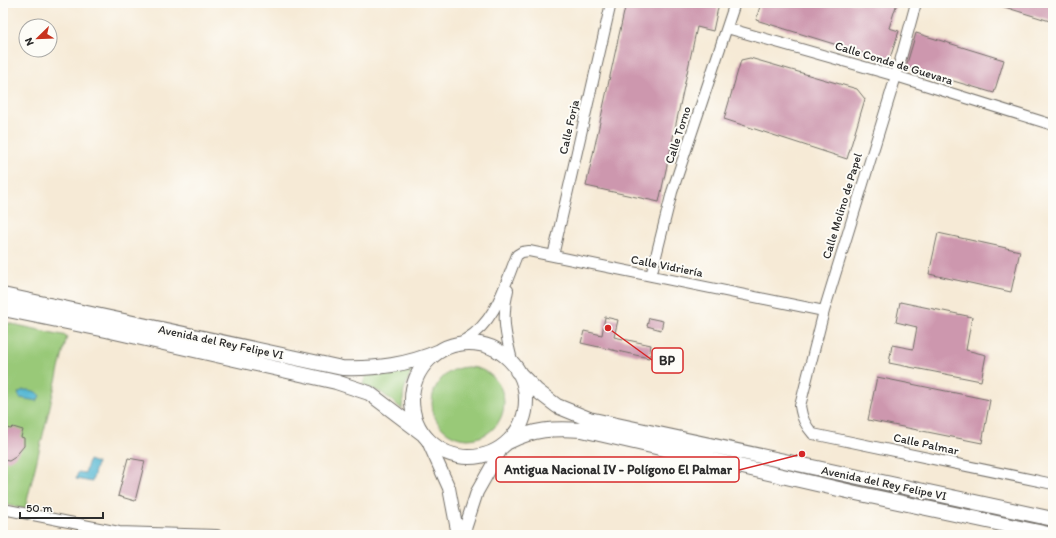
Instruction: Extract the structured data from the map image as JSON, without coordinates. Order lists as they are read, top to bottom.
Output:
{
  "streets": {
    "main road": ["Avenida del Rey Felipe VI"],
    "street": [
      "Calle Conde de Guevara",
      "Calle Forja",
      "Calle Torno",
      "Calle Molino de Papel",
      "Calle Vidriería",
      "Calle Palmar"
    ]
  },
  "crossings": [
    ["Calle Conde de Guevara", "Calle Torno"],
    ["Calle Conde de Guevara", "Calle Molino de Papel"],
    ["Calle Forja", "Calle Vidriería"],
    ["Calle Torno", "Calle Vidriería"],
    ["Calle Molino de Papel", "Calle Vidriería"],
    ["Calle Molino de Papel", "Calle Palmar"]
  ],
  "places": ["BP", "Antigua Nacional IV - Polígono El Palmar"],
  "scale_bar": "50 m",
  "north": "bottom left"
}
